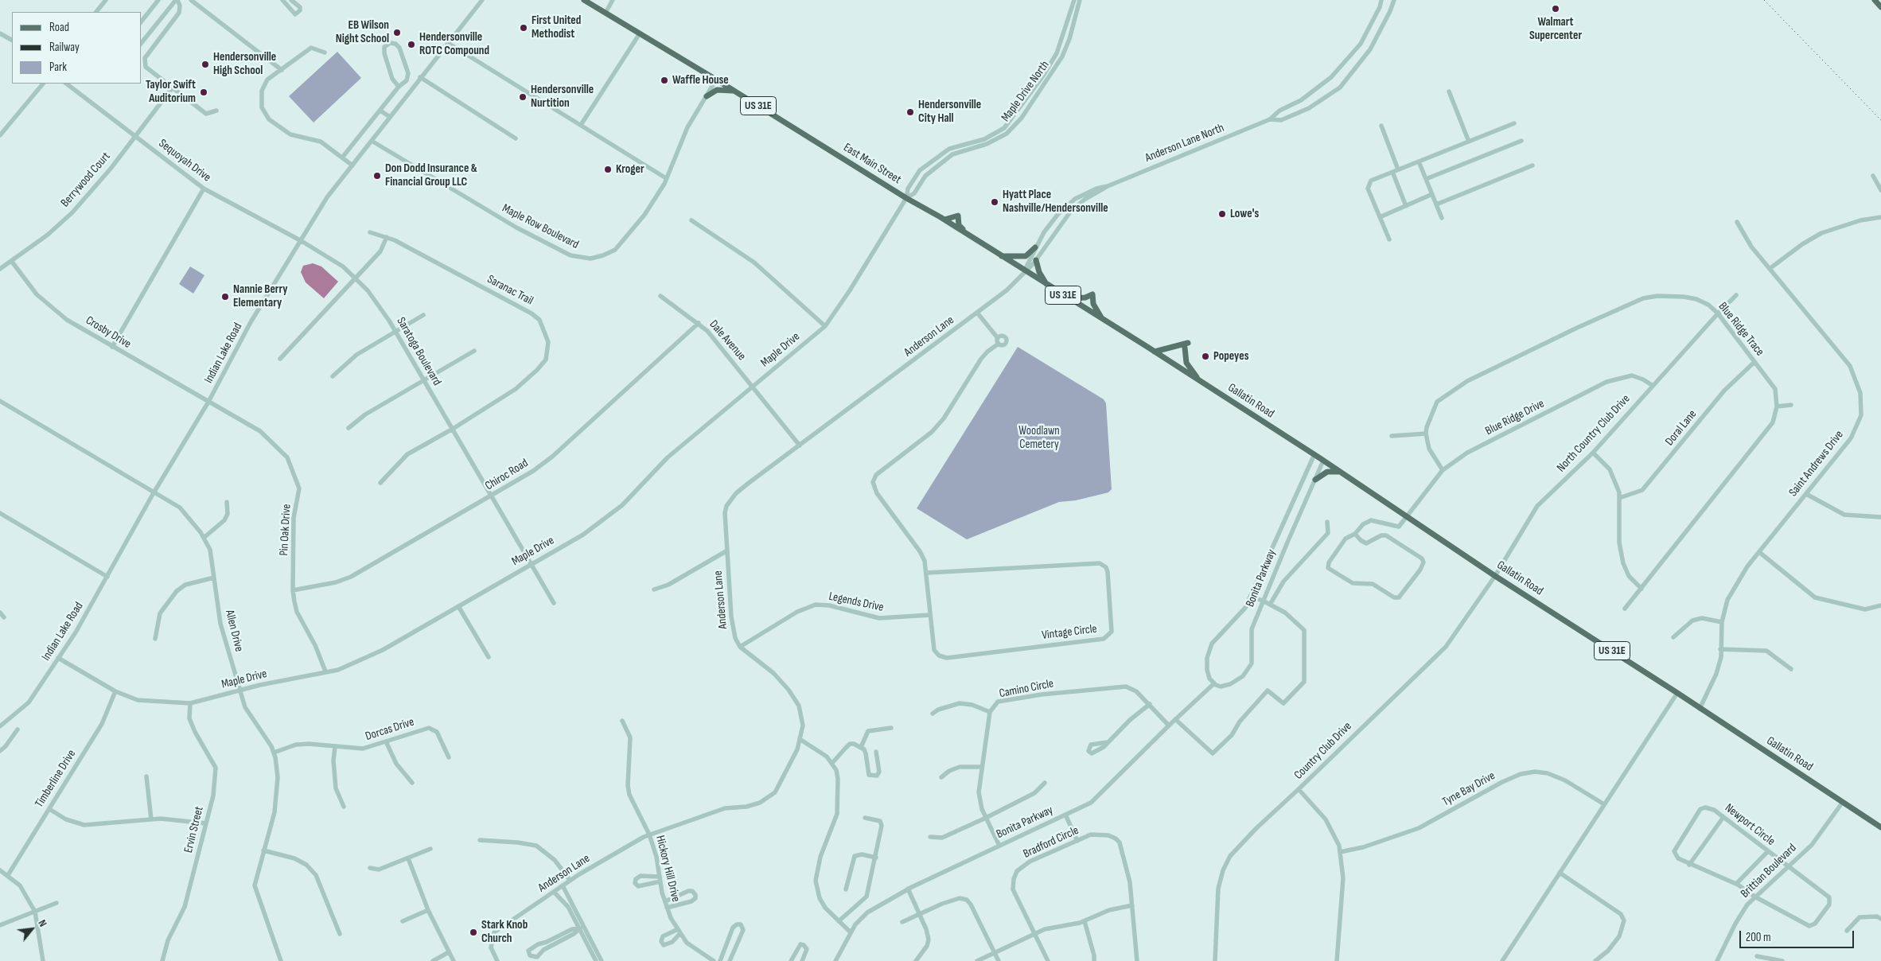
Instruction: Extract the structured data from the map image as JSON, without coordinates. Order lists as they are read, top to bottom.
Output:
{
  "streets": {
    "main road": ["US 31E", "East Main Street", "Gallatin Road"],
    "street": [
      "Maple Drive North",
      "Anderson Lane North",
      "Sequoyah Drive",
      "Berrywood Court",
      "Maple Row Boulevard",
      "Saranac Trail",
      "Blue Ridge Trace",
      "Crosby Drive",
      "Anderson Lane",
      "Dale Avenue",
      "Maple Drive",
      "Saratoga Boulevard",
      "Indian Lake Road",
      "Blue Ridge Drive",
      "Doral Lane",
      "North Country Club Drive",
      "Saint Andrews Drive",
      "Chiroc Road",
      "Pin Oak Drive",
      "Bonita Parkway",
      "Legends Drive",
      "Allen Drive",
      "Vintage Circle",
      "Camino Circle",
      "Dorcas Drive",
      "Country Club Drive",
      "Timberline Drive",
      "Tyne Bay Drive",
      "Newport Circle",
      "Ervin Street",
      "Bradford Circle",
      "Hickory Hill Drive",
      "Brittian Boulevard"
    ]
  },
  "crossings": [
    ["Maple Drive North", "East Main Street"],
    ["Maple Drive North", "Maple Drive"],
    ["Anderson Lane North", "East Main Street"],
    ["Anderson Lane North", "Anderson Lane"],
    ["Sequoyah Drive", "Berrywood Court"],
    ["Sequoyah Drive", "Saratoga Boulevard"],
    ["Sequoyah Drive", "Indian Lake Road"],
    ["East Main Street", "Maple Row Boulevard"],
    ["East Main Street", "Anderson Lane"],
    ["East Main Street", "Maple Drive"],
    ["East Main Street", "Gallatin Road"],
    ["Berrywood Court", "Crosby Drive"],
    ["Maple Row Boulevard", "Indian Lake Road"],
    ["Saranac Trail", "Saratoga Boulevard"],
    ["Blue Ridge Trace", "Blue Ridge Drive"],
    ["Blue Ridge Trace", "Doral Lane"],
    ["Blue Ridge Trace", "North Country Club Drive"],
    ["Crosby Drive", "Indian Lake Road"],
    ["Crosby Drive", "Pin Oak Drive"],
    ["Anderson Lane", "Dale Avenue"],
    ["Anderson Lane", "Legends Drive"],
    ["Anderson Lane", "Hickory Hill Drive"],
    ["Dale Avenue", "Maple Drive"],
    ["Dale Avenue", "Chiroc Road"],
    ["Maple Drive", "Saratoga Boulevard"],
    ["Maple Drive", "Indian Lake Road"],
    ["Maple Drive", "Pin Oak Drive"],
    ["Maple Drive", "Allen Drive"],
    ["Maple Drive", "Timberline Drive"],
    ["Maple Drive", "Ervin Street"],
    ["Saratoga Boulevard", "Indian Lake Road"],
    ["Saratoga Boulevard", "Chiroc Road"],
    ["Indian Lake Road", "Pin Oak Drive"],
    ["Indian Lake Road", "Allen Drive"],
    ["Gallatin Road", "Blue Ridge Drive"],
    ["Gallatin Road", "North Country Club Drive"],
    ["Gallatin Road", "Saint Andrews Drive"],
    ["Gallatin Road", "Bonita Parkway"],
    ["Gallatin Road", "Country Club Drive"],
    ["Gallatin Road", "Brittian Boulevard"],
    ["Blue Ridge Drive", "North Country Club Drive"],
    ["North Country Club Drive", "Country Club Drive"],
    ["Chiroc Road", "Pin Oak Drive"],
    ["Bonita Parkway", "Camino Circle"],
    ["Legends Drive", "Vintage Circle"],
    ["Allen Drive", "Dorcas Drive"],
    ["Newport Circle", "Brittian Boulevard"]
  ],
  "parks": ["Woodlawn Cemetery"],
  "places": [
    "Walmart Supercenter",
    "First United Methodist",
    "EB Wilson Night School",
    "Hendersonville ROTC Compound",
    "Hendersonville High School",
    "Waffle House",
    "Taylor Swift Auditorium",
    "Hendersonville Nurtition",
    "Hendersonville City Hall",
    "Kroger",
    "Don Dodd Insurance & Financial Group LLC",
    "Hyatt Place Nashville/Hendersonville",
    "Lowe's",
    "Nannie Berry Elementary",
    "Popeyes",
    "Stark Knob Church"
  ],
  "legend": ["Road", "Railway", "Park"],
  "scale_bar": "200 m",
  "north": "top right"
}
